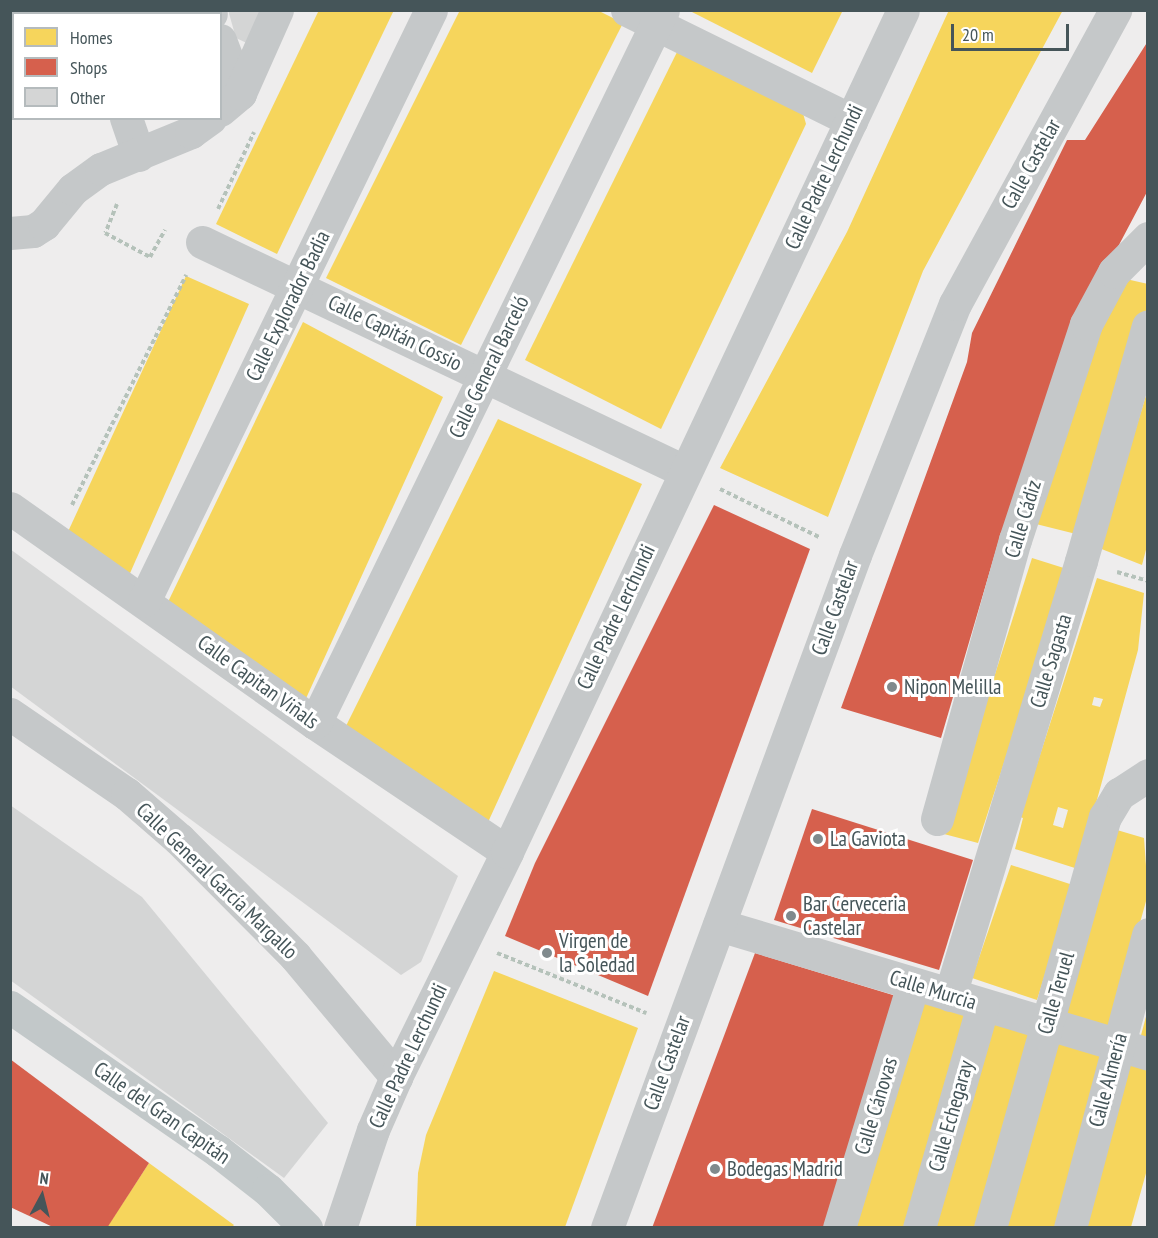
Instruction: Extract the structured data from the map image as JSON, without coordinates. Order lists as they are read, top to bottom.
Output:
{
  "streets": {
    "main road": ["Calle del Gran Capitán"],
    "street": [
      "Calle Castelar",
      "Calle Padre Lerchundi",
      "Calle Explorador Badia",
      "Calle Capitán Cossio",
      "Calle General Barceló",
      "Calle Cádiz",
      "Calle Sagasta",
      "Calle Capitan Viñals",
      "Calle General García Margallo",
      "Calle Murcia",
      "Calle Teruel",
      "Calle Almería",
      "Calle Cánovas",
      "Calle Echegaray"
    ]
  },
  "crossings": [
    ["Calle Castelar", "Calle Murcia"],
    ["Calle Padre Lerchundi", "Calle Capitán Cossio"],
    ["Calle Padre Lerchundi", "Calle Capitan Viñals"],
    ["Calle Padre Lerchundi", "Calle General García Margallo"],
    ["Calle Explorador Badia", "Calle Capitán Cossio"],
    ["Calle Explorador Badia", "Calle Capitan Viñals"],
    ["Calle Capitán Cossio", "Calle General Barceló"],
    ["Calle General Barceló", "Calle Capitan Viñals"],
    ["Calle Sagasta", "Calle Murcia"],
    ["Calle Murcia", "Calle Teruel"],
    ["Calle Murcia", "Calle Almería"],
    ["Calle Murcia", "Calle Cánovas"],
    ["Calle Murcia", "Calle Echegaray"]
  ],
  "places": [
    "Nipon Melilla",
    "La Gaviota",
    "Bar Cerveceria Castelar",
    "Virgen de la Soledad",
    "Bodegas Madrid"
  ],
  "legend": ["Homes", "Shops", "Other"],
  "scale_bar": "20 m",
  "north": "top"
}
